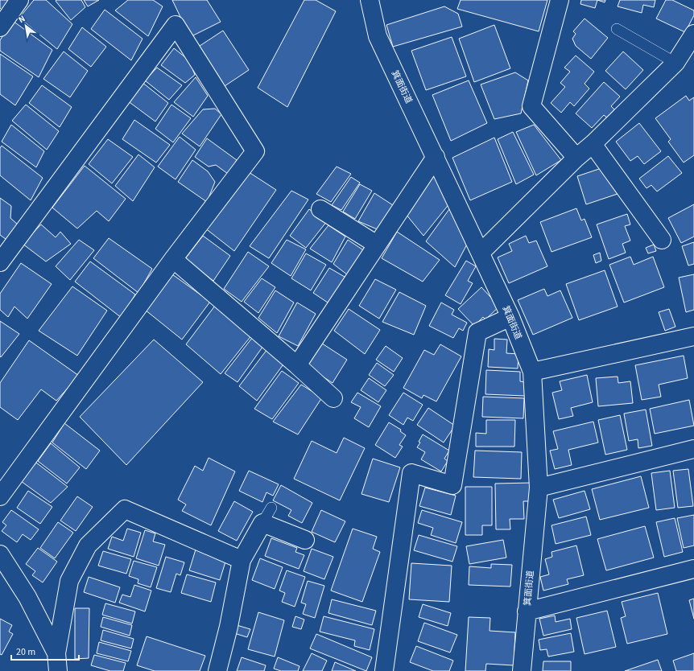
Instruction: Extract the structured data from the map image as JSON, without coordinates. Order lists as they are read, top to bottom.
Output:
{
  "streets": {
    "street": ["箕面街道"]
  },
  "scale_bar": "20 m",
  "north": "top left"
}
